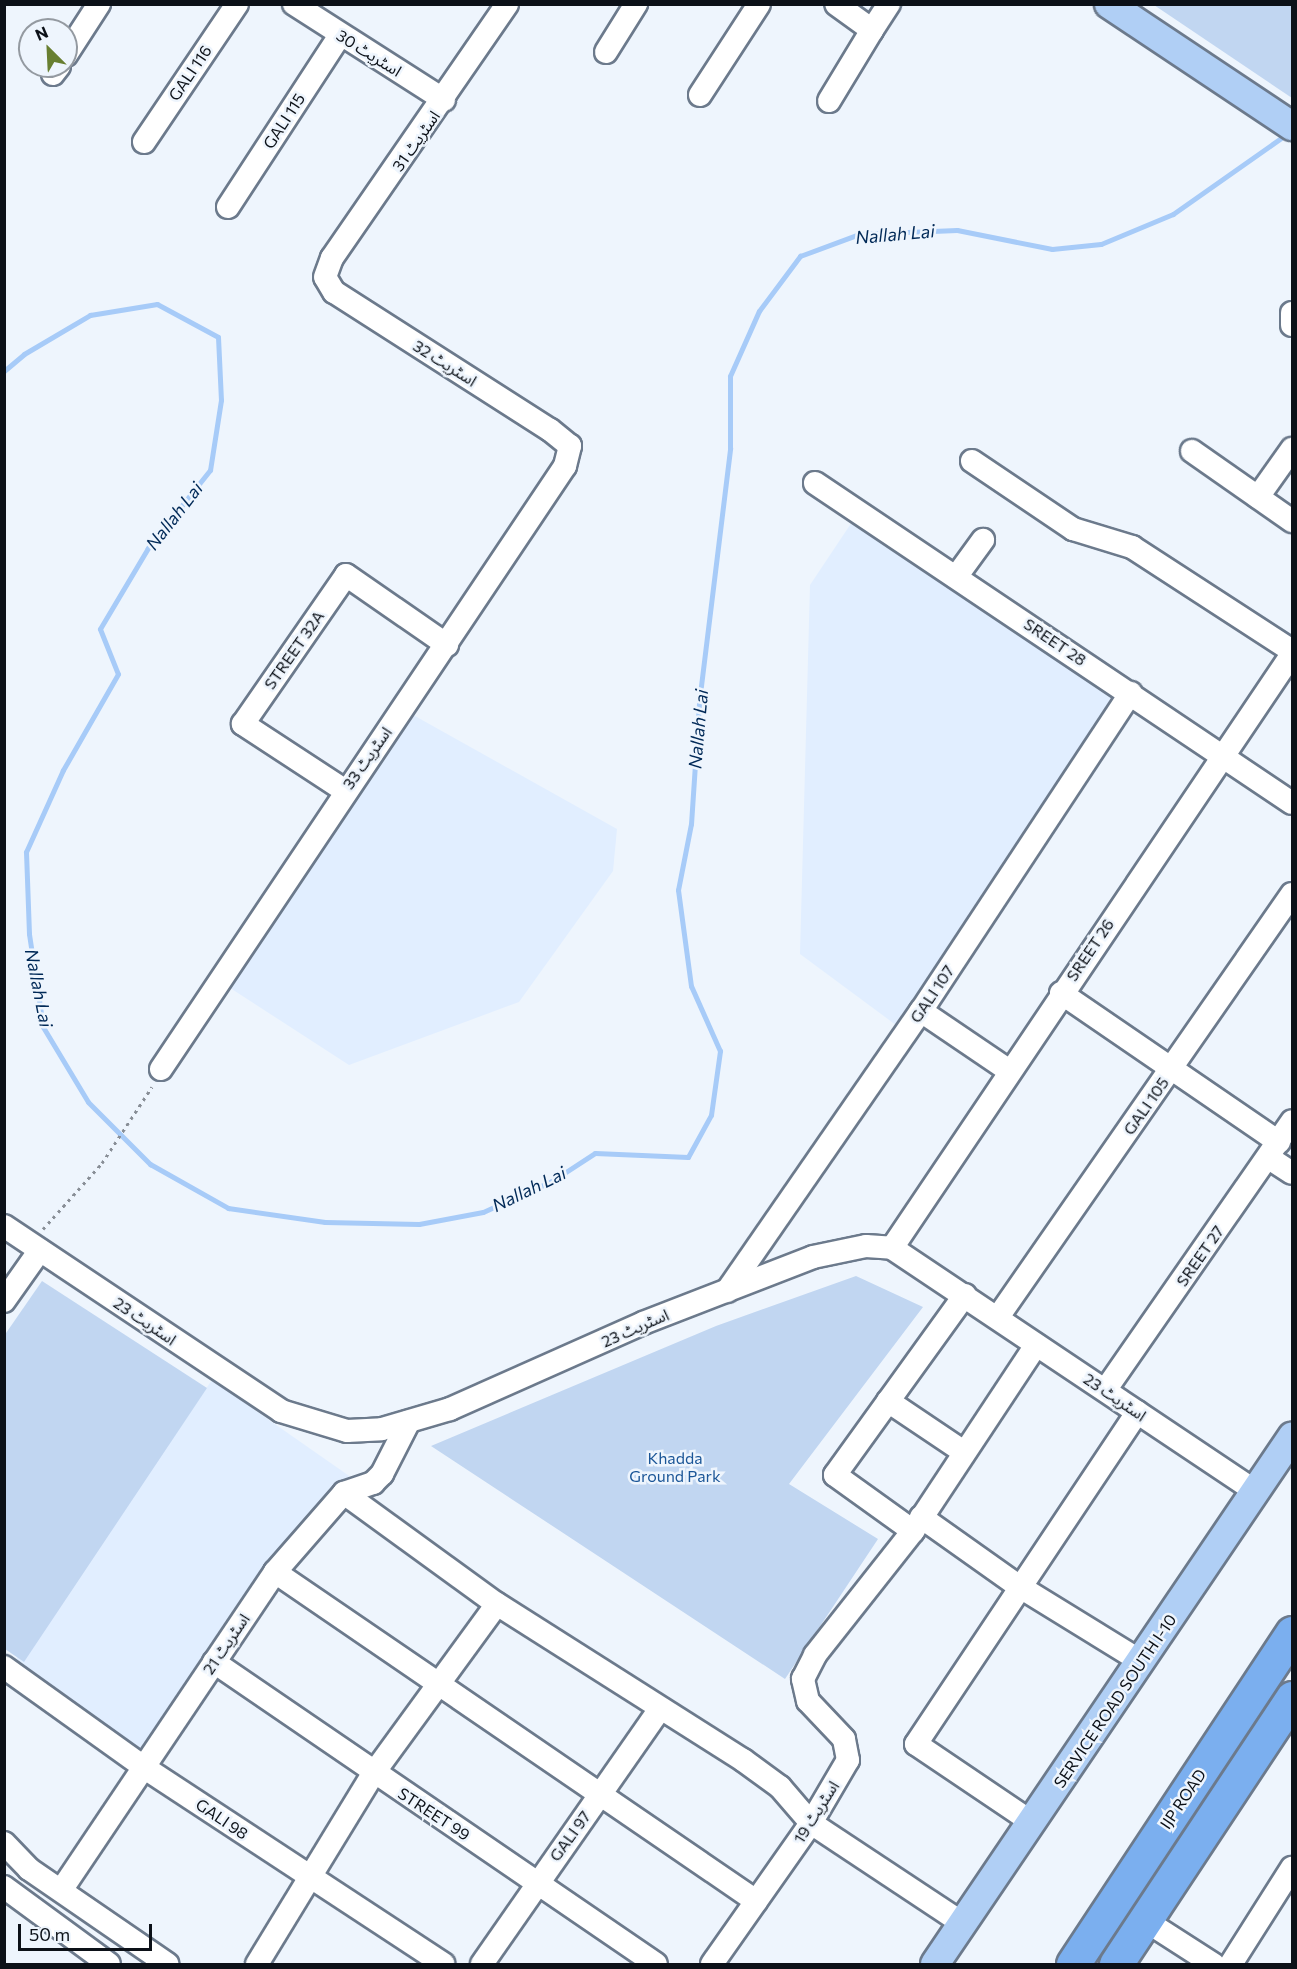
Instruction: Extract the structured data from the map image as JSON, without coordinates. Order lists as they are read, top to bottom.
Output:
{
  "streets": {
    "highway": ["IJP ROAD"],
    "main road": ["SERVICE ROAD SOUTH I-10"],
    "street": [
      "اسٹریٹ 30",
      "GALI 116",
      "GALI 115",
      "اسٹریٹ 31",
      "اسٹریٹ 32",
      "SREET 28",
      "STREET 32A",
      "اسٹریٹ 33",
      "SREET 26",
      "GALI 107",
      "GALI 105",
      "SREET 27",
      "اسٹریٹ 23",
      "اسٹریٹ 21",
      "اسٹریٹ 19",
      "STREET 99",
      "GALI 98",
      "GALI 97"
    ]
  },
  "crossings": [
    ["اسٹریٹ 30", "GALI 115"],
    ["اسٹریٹ 30", "اسٹریٹ 31"],
    ["اسٹریٹ 31", "اسٹریٹ 32"],
    ["اسٹریٹ 32", "اسٹریٹ 33"],
    ["SREET 28", "SREET 26"],
    ["SREET 28", "GALI 107"],
    ["STREET 32A", "اسٹریٹ 33"],
    ["SREET 26", "اسٹریٹ 23"],
    ["GALI 107", "اسٹریٹ 23"],
    ["GALI 105", "اسٹریٹ 23"],
    ["SREET 27", "اسٹریٹ 23"],
    ["اسٹریٹ 23", "SERVICE ROAD SOUTH I-10"],
    ["اسٹریٹ 23", "اسٹریٹ 19"],
    ["اسٹریٹ 21", "STREET 99"],
    ["اسٹریٹ 21", "GALI 98"],
    ["STREET 99", "GALI 97"]
  ],
  "water": ["Nallah Lai"],
  "parks": ["Khadda Ground Park"],
  "scale_bar": "50 m",
  "north": "top left"
}
